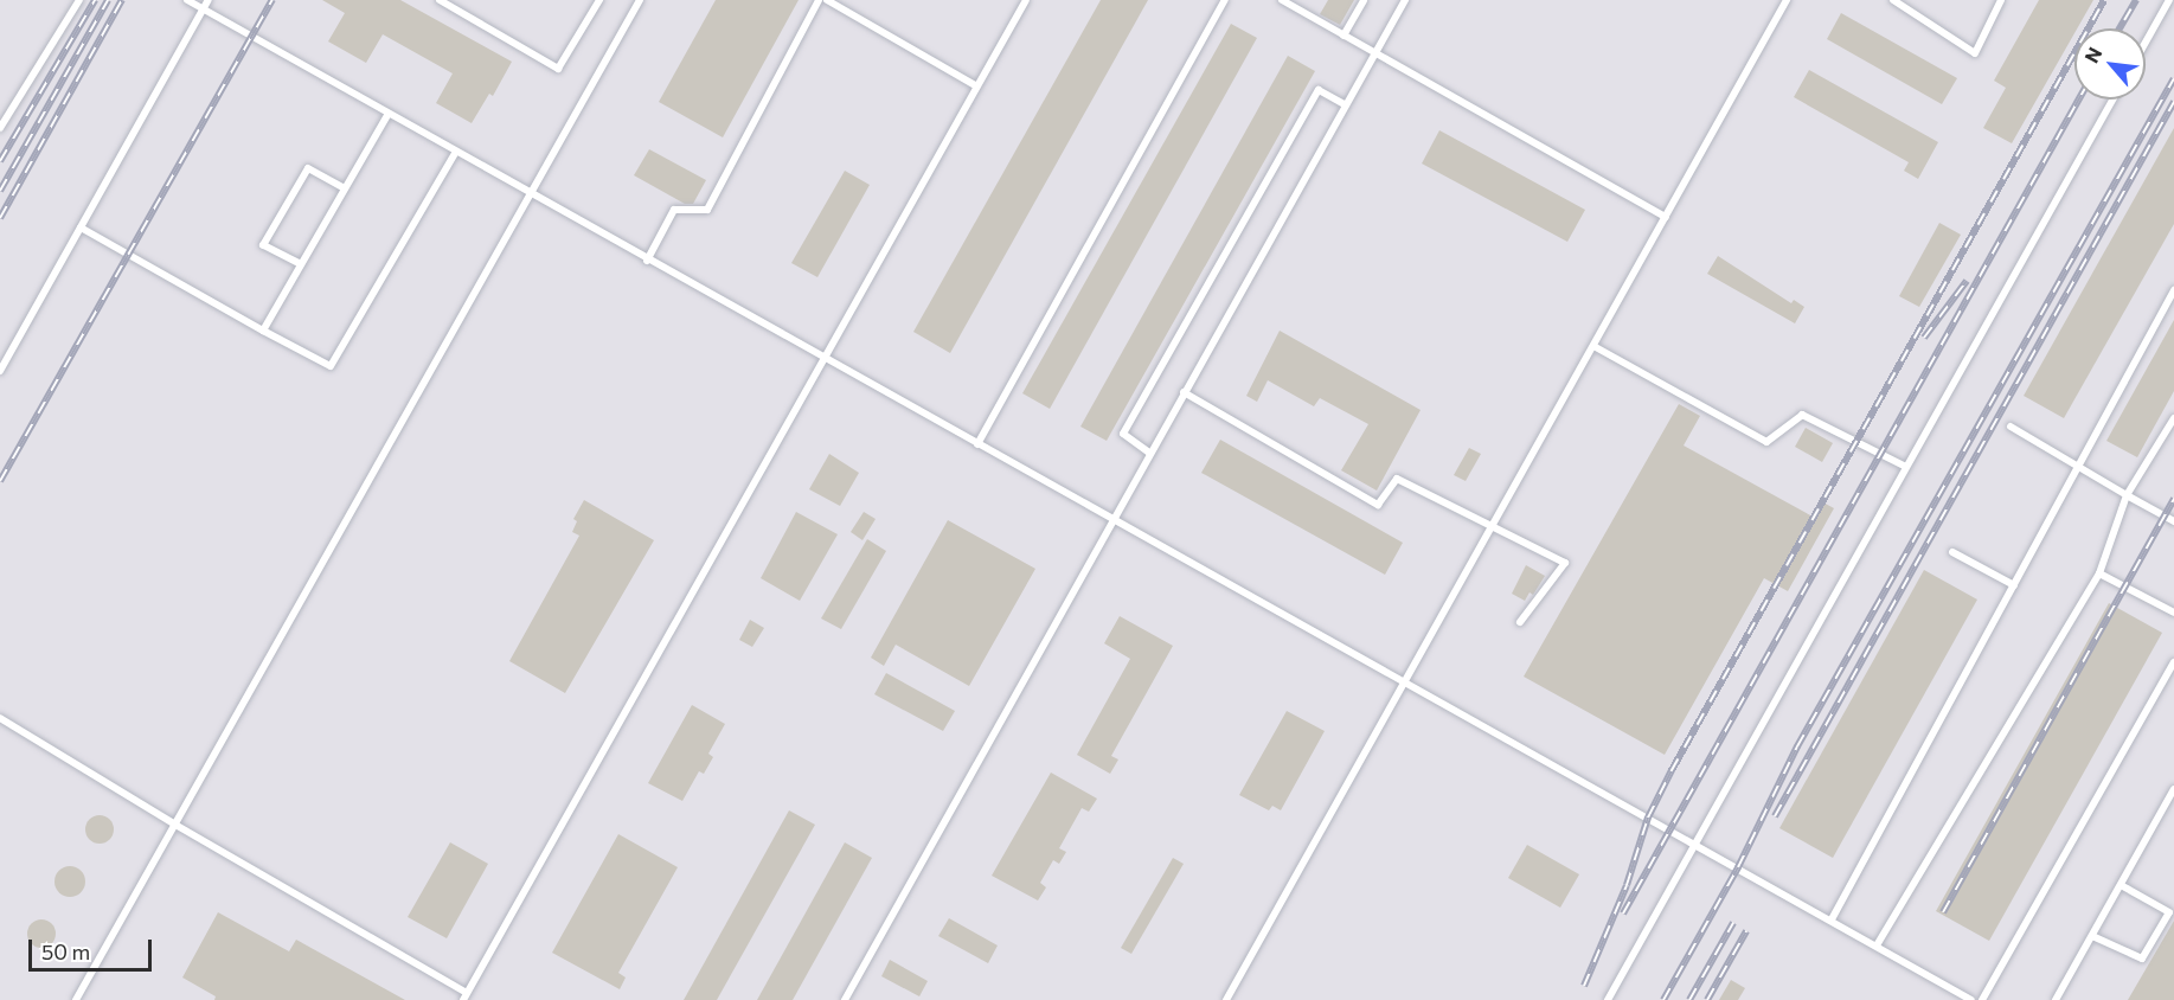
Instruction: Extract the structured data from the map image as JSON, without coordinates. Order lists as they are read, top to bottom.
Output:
{
  "scale_bar": "50 m",
  "north": "top left"
}
